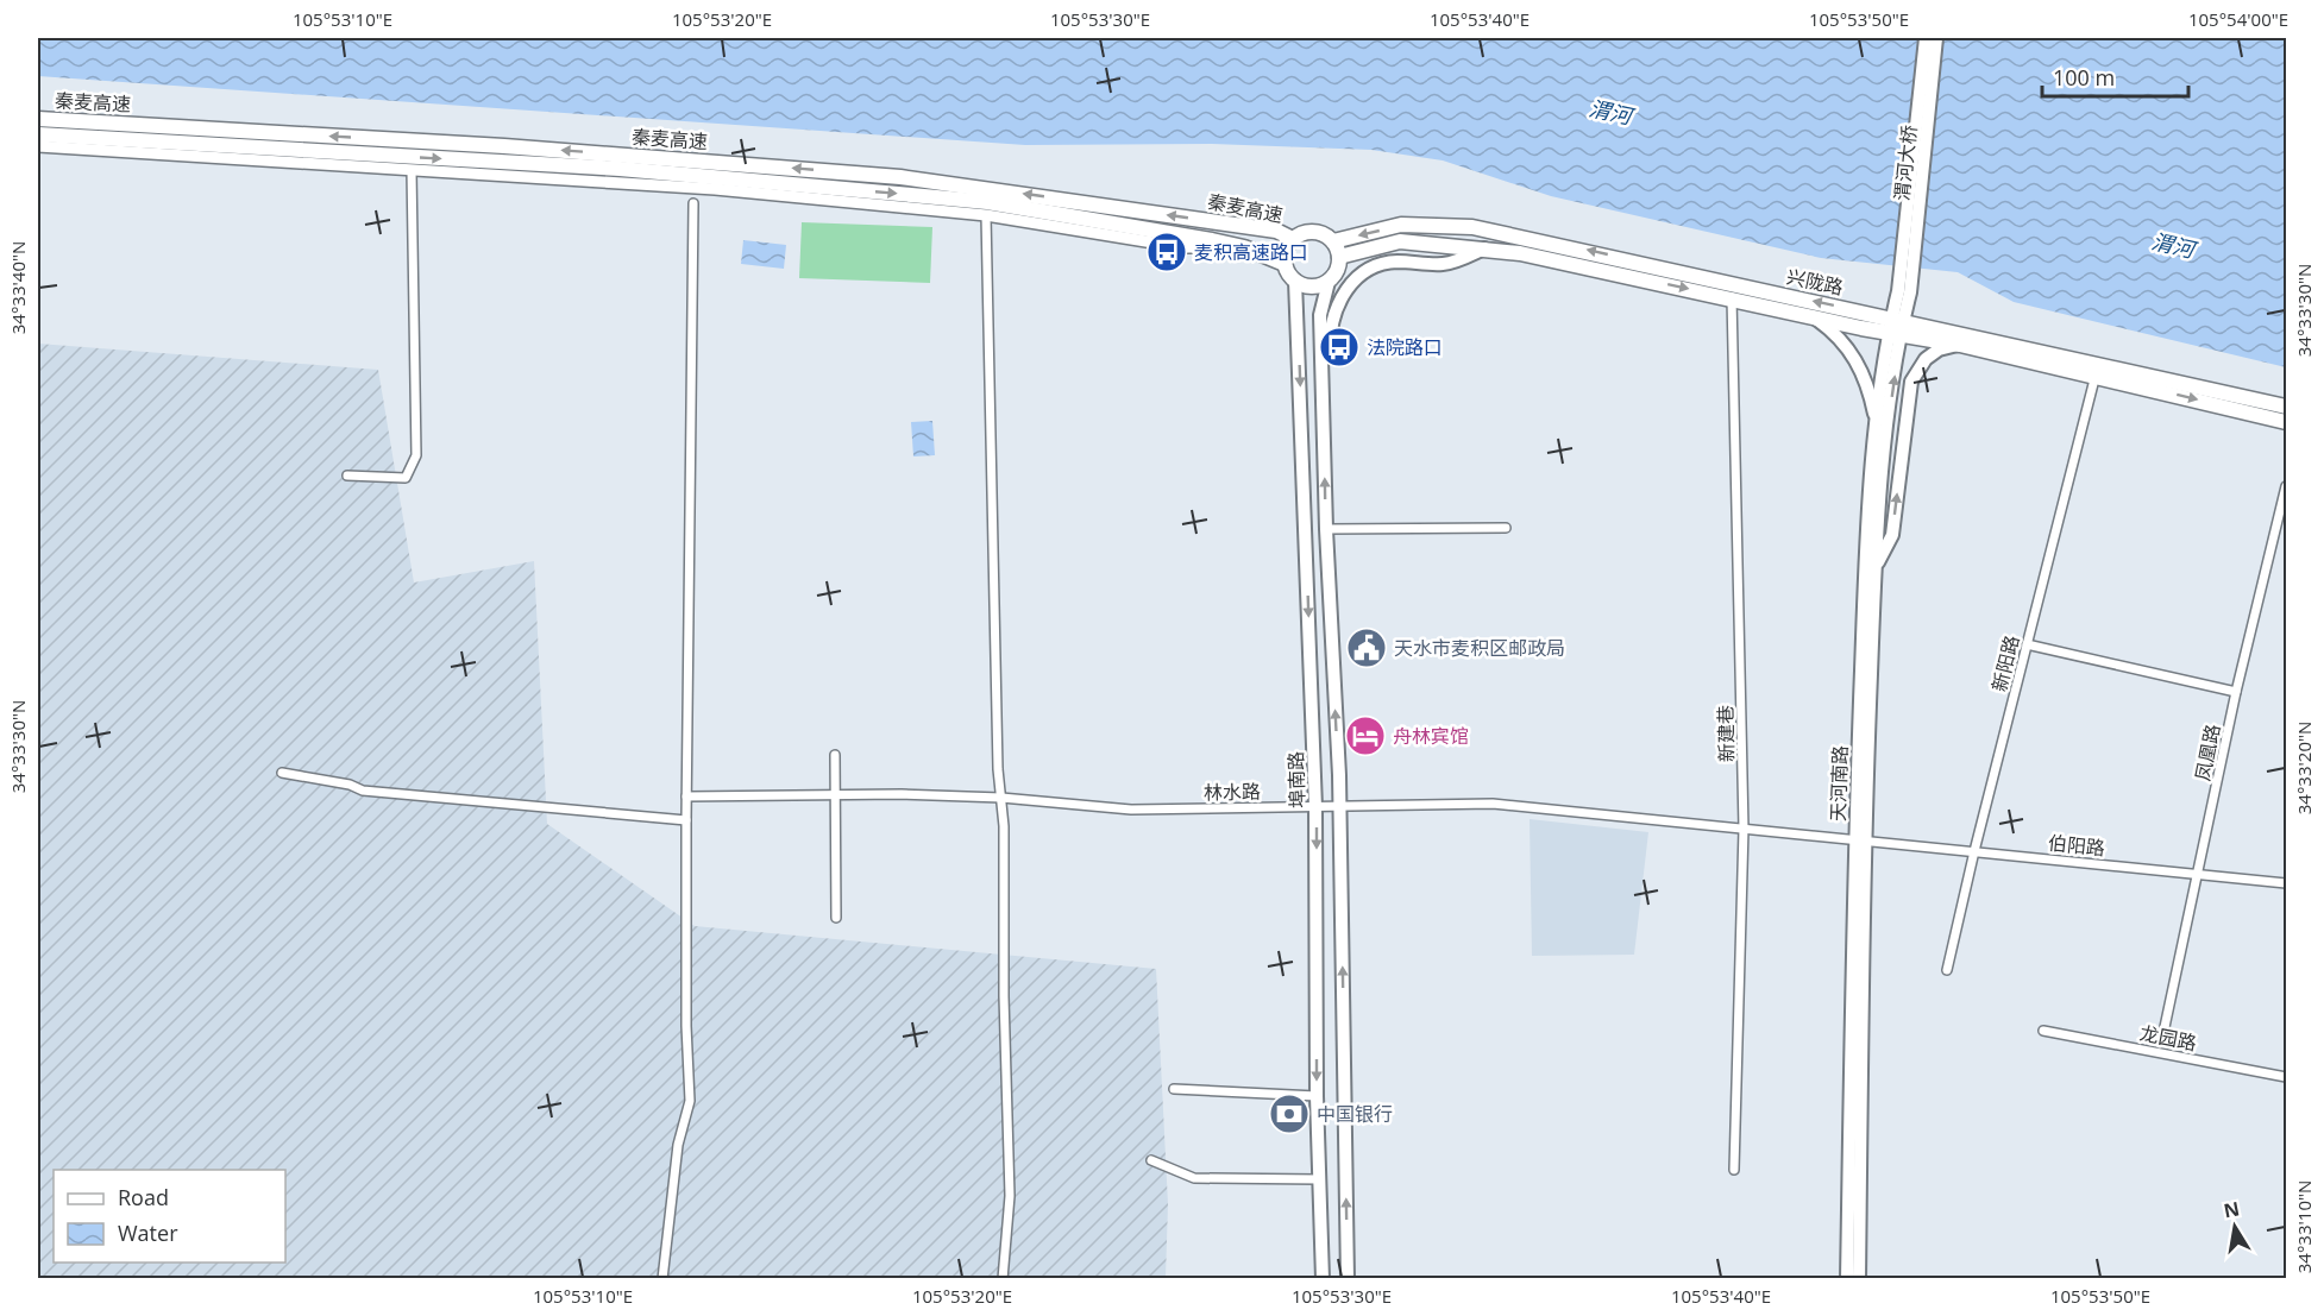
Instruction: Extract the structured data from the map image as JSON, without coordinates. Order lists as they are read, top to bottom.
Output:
{
  "streets": {
    "highway": ["秦麦高速", "兴陇路"],
    "main road": ["渭河大桥", "埠南路", "天河南路"],
    "street": [
      "新阳路",
      "新建巷",
      "凤凰路",
      "林水路",
      "伯阳路",
      "龙园路"
    ]
  },
  "crossings": [
    ["秦麦高速", "兴陇路"],
    ["秦麦高速", "埠南路"],
    ["渭河大桥", "天河南路"],
    ["兴陇路", "新阳路"],
    ["兴陇路", "新建巷"],
    ["兴陇路", "埠南路"],
    ["兴陇路", "天河南路"],
    ["新阳路", "伯阳路"],
    ["新建巷", "林水路"],
    ["凤凰路", "伯阳路"],
    ["埠南路", "林水路"],
    ["天河南路", "林水路"],
    ["天河南路", "伯阳路"],
    ["林水路", "伯阳路"]
  ],
  "water": ["渭河"],
  "places": {
    "bus stop": ["麦积高速路口", "法院路口"],
    "public building": ["天水市麦积区邮政局"],
    "hotel": ["舟林宾馆"],
    "bank": ["中国银行"]
  },
  "legend": ["Road", "Water"],
  "scale_bar": "100 m",
  "north": "top",
  "coordinates": [
    "105°53'10\"E",
    "105°53'20\"E",
    "105°53'30\"E",
    "105°53'40\"E",
    "105°53'50\"E",
    "105°54'00\"E",
    "34°33'40\"N",
    "34°33'30\"N",
    "34°33'20\"N",
    "34°33'10\"N"
  ]
}
